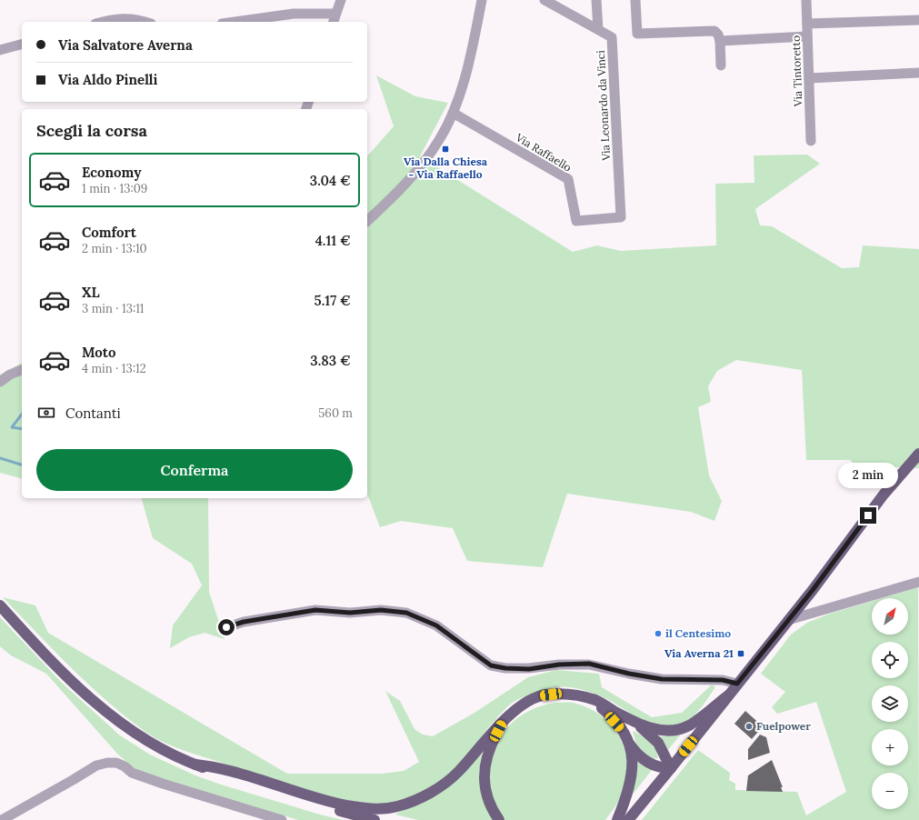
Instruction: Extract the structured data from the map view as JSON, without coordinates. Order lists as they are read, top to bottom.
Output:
{
  "streets": {
    "street": ["Via Tintoretto", "Via Leonardo da Vinci", "Via Raffaello"]
  },
  "crossings": [
    ["Via Leonardo da Vinci", "Via Raffaello"]
  ],
  "places": {
    "transit": ["Via Dalla Chiesa - Via Raffaello", "Via Averna 21"],
    "other": ["il Centesimo", "Fuelpower"]
  },
  "north": "top right",
  "page": {
    "banner": ["Via Salvatore Averna", "Via Aldo Pinelli"],
    "heading": "Scegli la corsa",
    "list": [
      {
        "name": "Economy",
        "note": "1 min · 13:09",
        "value": "3.04 €"
      },
      {
        "name": "Comfort",
        "note": "2 min · 13:10",
        "value": "4.11 €"
      },
      {
        "name": "XL",
        "note": "3 min · 13:11",
        "value": "5.17 €"
      },
      {
        "name": "Moto",
        "note": "4 min · 13:12",
        "value": "3.83 €"
      }
    ],
    "pay": ["Contanti", "560 m"],
    "buttons": "Conferma",
    "bubble": "2 min",
    "map_buttons": ["+", "−"]
  }
}
